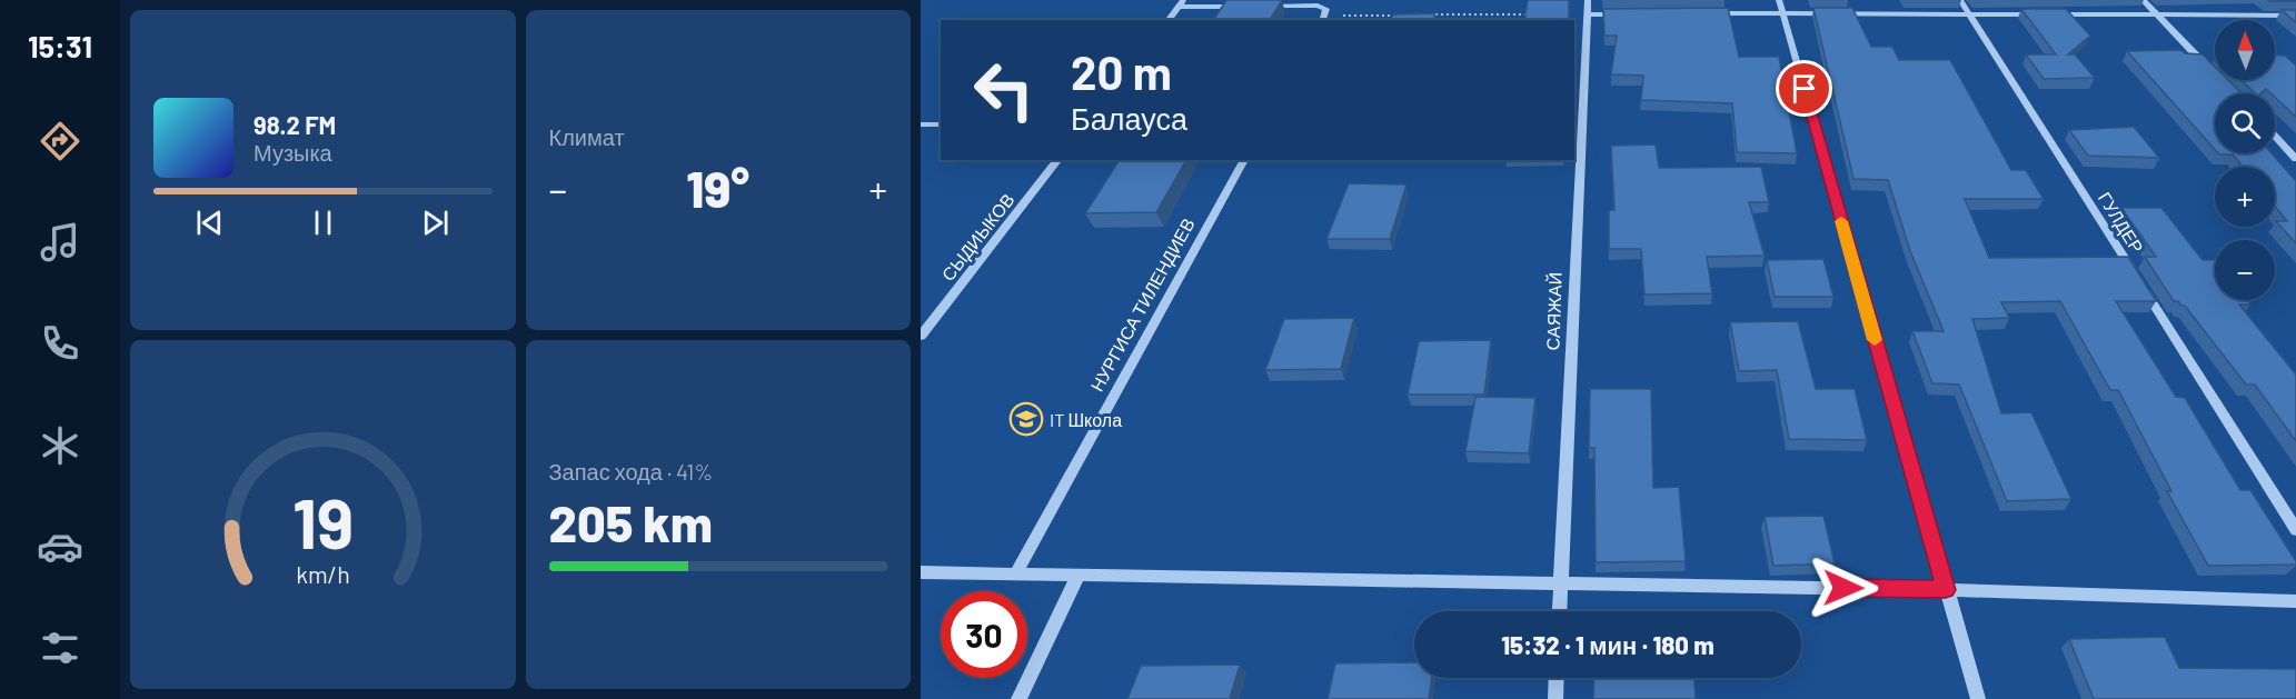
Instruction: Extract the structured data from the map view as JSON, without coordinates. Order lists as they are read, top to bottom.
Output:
{
  "streets": {
    "street": [
      "ГУЛДЕР",
      "СЫДИЫКОВ",
      "НУРГИСА ТИЛЕНДИЕВ",
      "САЯЖАЙ"
    ]
  },
  "places": {
    "school or university": ["IT Школа"]
  },
  "north": "top",
  "page": {
    "tabs": "15:31",
    "tile": [
      "Климат",
      ["Запас хода · 41%", "205 km"]
    ],
    "map_buttons": ["+", "−"],
    "turn": ["20 m", "Балауса"],
    "song": ["98.2 FM", "Музыка"],
    "heat": ["−", "19°", "+"],
    "limit": "30",
    "trip": "15:32 · 1 мин · 180 m",
    "gauge": ["19", "km/h"]
  }
}
